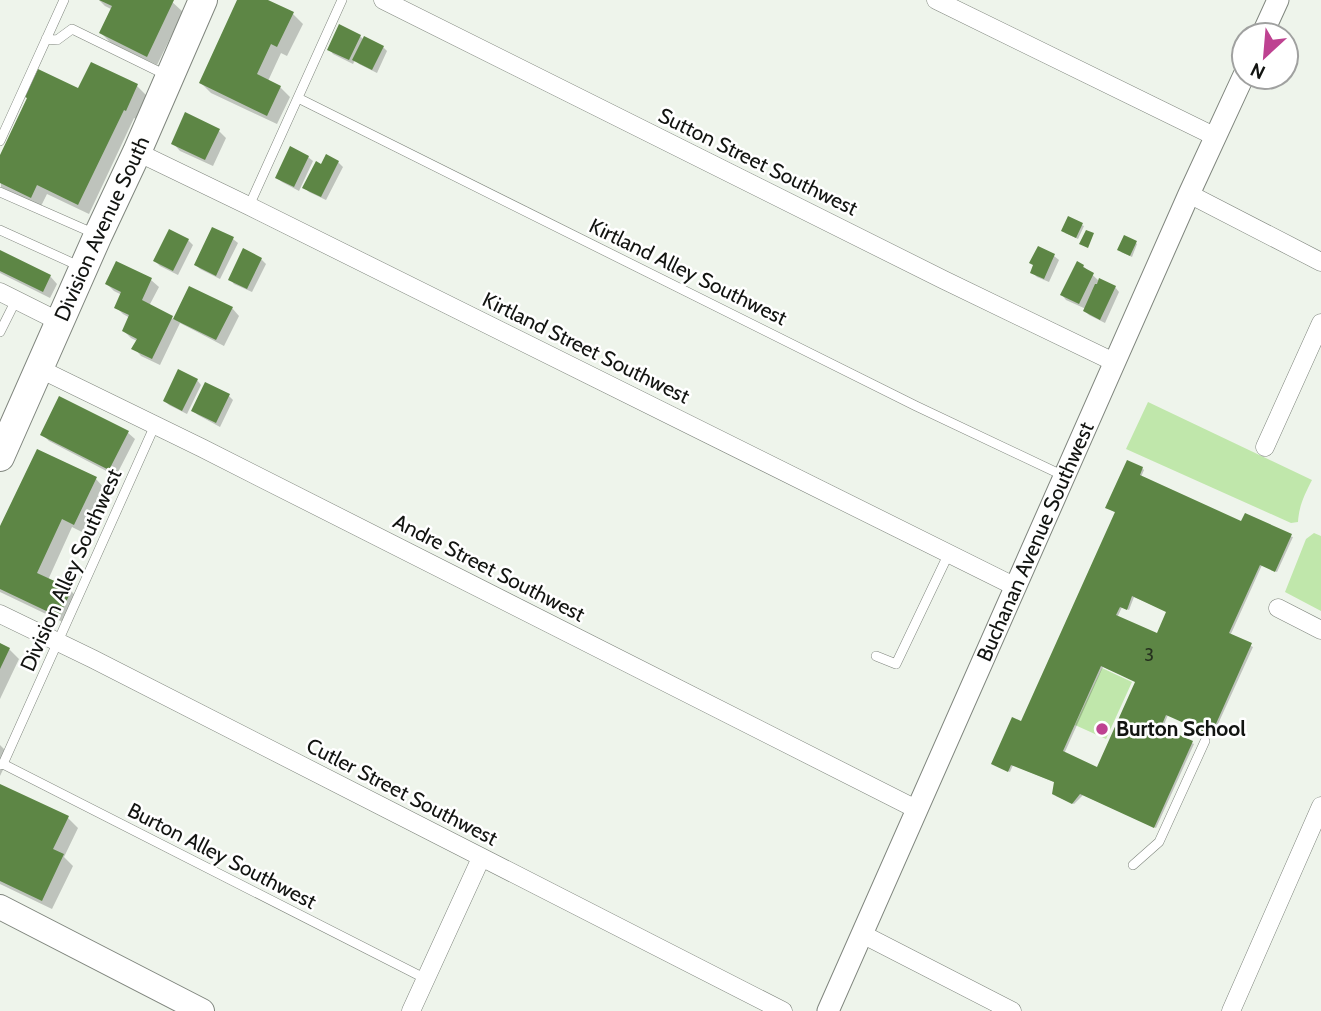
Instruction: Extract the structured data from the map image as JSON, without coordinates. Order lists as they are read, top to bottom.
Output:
{
  "streets": {
    "main road": ["Division Avenue South"],
    "street": [
      "Sutton Street Southwest",
      "Kirtland Street Southwest",
      "Buchanan Avenue Southwest",
      "Andre Street Southwest",
      "Cutler Street Southwest"
    ],
    "lane": ["Kirtland Alley Southwest", "Division Alley Southwest", "Burton Alley Southwest"]
  },
  "crossings": [
    ["Sutton Street Southwest", "Buchanan Avenue Southwest"],
    ["Division Avenue South", "Kirtland Street Southwest"],
    ["Division Avenue South", "Andre Street Southwest"],
    ["Kirtland Alley Southwest", "Buchanan Avenue Southwest"],
    ["Kirtland Street Southwest", "Buchanan Avenue Southwest"],
    ["Buchanan Avenue Southwest", "Andre Street Southwest"],
    ["Andre Street Southwest", "Division Alley Southwest"],
    ["Division Alley Southwest", "Cutler Street Southwest"],
    ["Division Alley Southwest", "Burton Alley Southwest"]
  ],
  "places": ["Burton School"],
  "house_numbers": ["3"],
  "north": "bottom left"
}
